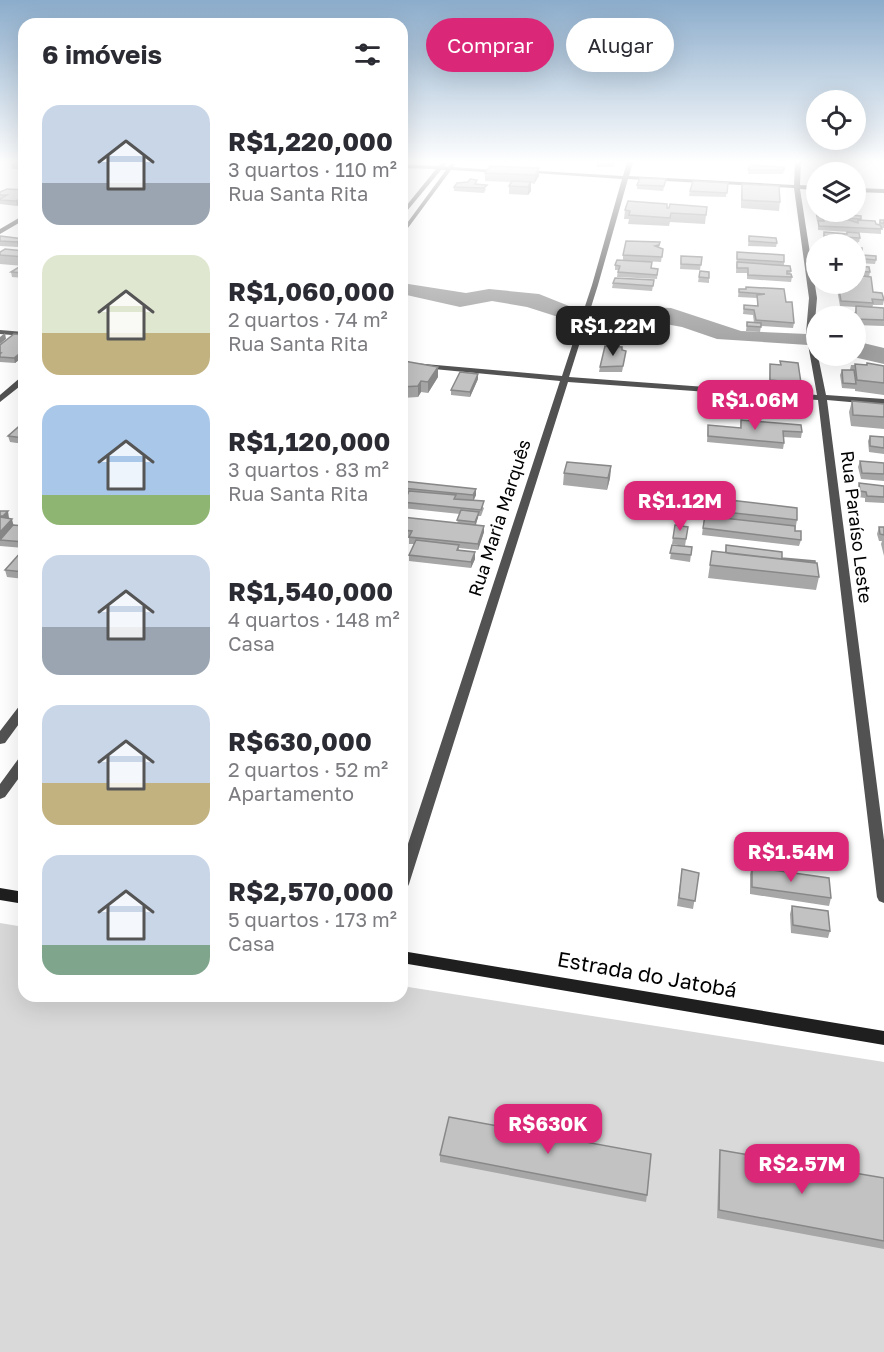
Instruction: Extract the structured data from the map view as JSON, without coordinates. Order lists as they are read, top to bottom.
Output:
{
  "streets": {
    "street": ["Rua Maria Marquês", "Rua Paraíso Leste", "Estrada do Jatobá"]
  },
  "page": {
    "chip": ["Comprar", "Alugar"],
    "heading": "6 imóveis",
    "map_buttons": ["+", "−"],
    "list": [
      {
        "name": "R$1,220,000",
        "note": "3 quartos · 110 m² · Rua Santa Rita"
      },
      {
        "name": "R$1,060,000",
        "note": "2 quartos · 74 m² · Rua Santa Rita"
      },
      {
        "name": "R$1,120,000",
        "note": "3 quartos · 83 m² · Rua Santa Rita"
      },
      {
        "name": "R$1,540,000",
        "note": "4 quartos · 148 m² · Casa"
      },
      {
        "name": "R$630,000",
        "note": "2 quartos · 52 m² · Apartamento"
      },
      {
        "name": "R$2,570,000",
        "note": "5 quartos · 173 m² · Casa"
      }
    ],
    "price": [
      "R$1.22M",
      "R$1.06M",
      "R$1.12M",
      "R$1.54M",
      "R$630K",
      "R$2.57M"
    ]
  }
}
